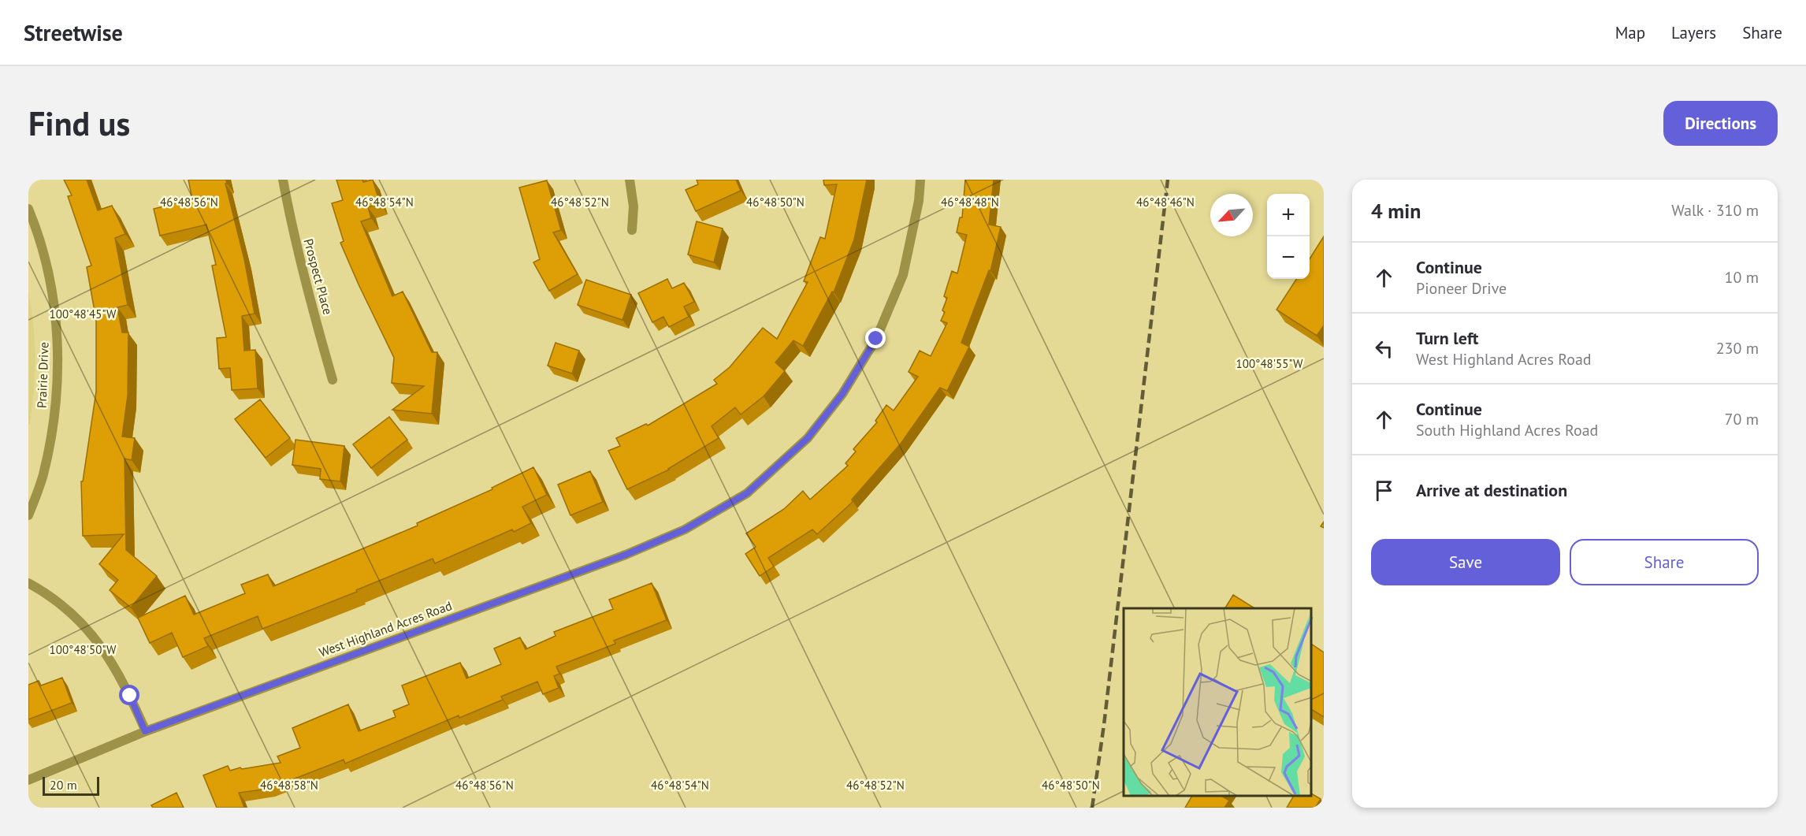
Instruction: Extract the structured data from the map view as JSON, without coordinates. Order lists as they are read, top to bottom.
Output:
{
  "streets": {
    "street": ["Prospect Place", "Prairie Drive", "West Highland Acres Road"]
  },
  "scale_bar": "20 m",
  "north": "bottom left",
  "page": {
    "header": "Streetwise",
    "nav": ["Map", "Layers", "Share"],
    "buttons": [
      "Directions",
      ["Save", "Share"]
    ],
    "title": "Find us",
    "heading": ["4 min", "Walk · 310 m"],
    "map_buttons": ["+", "−"],
    "list": [
      ["Continue", "Pioneer Drive", "10 m"],
      ["Turn left", "West Highland Acres Road", "230 m"],
      ["Continue", "South Highland Acres Road", "70 m"],
      "Arrive at destination"
    ],
    "scale": "20 m"
  },
  "coordinates": [
    "46°48'46\"N",
    "46°48'56\"N",
    "46°48'54\"N",
    "46°48'52\"N",
    "46°48'50\"N",
    "46°48'48\"N",
    "100°48'45\"W",
    "100°48'55\"W",
    "100°48'50\"W",
    "46°48'58\"N"
  ]
}
